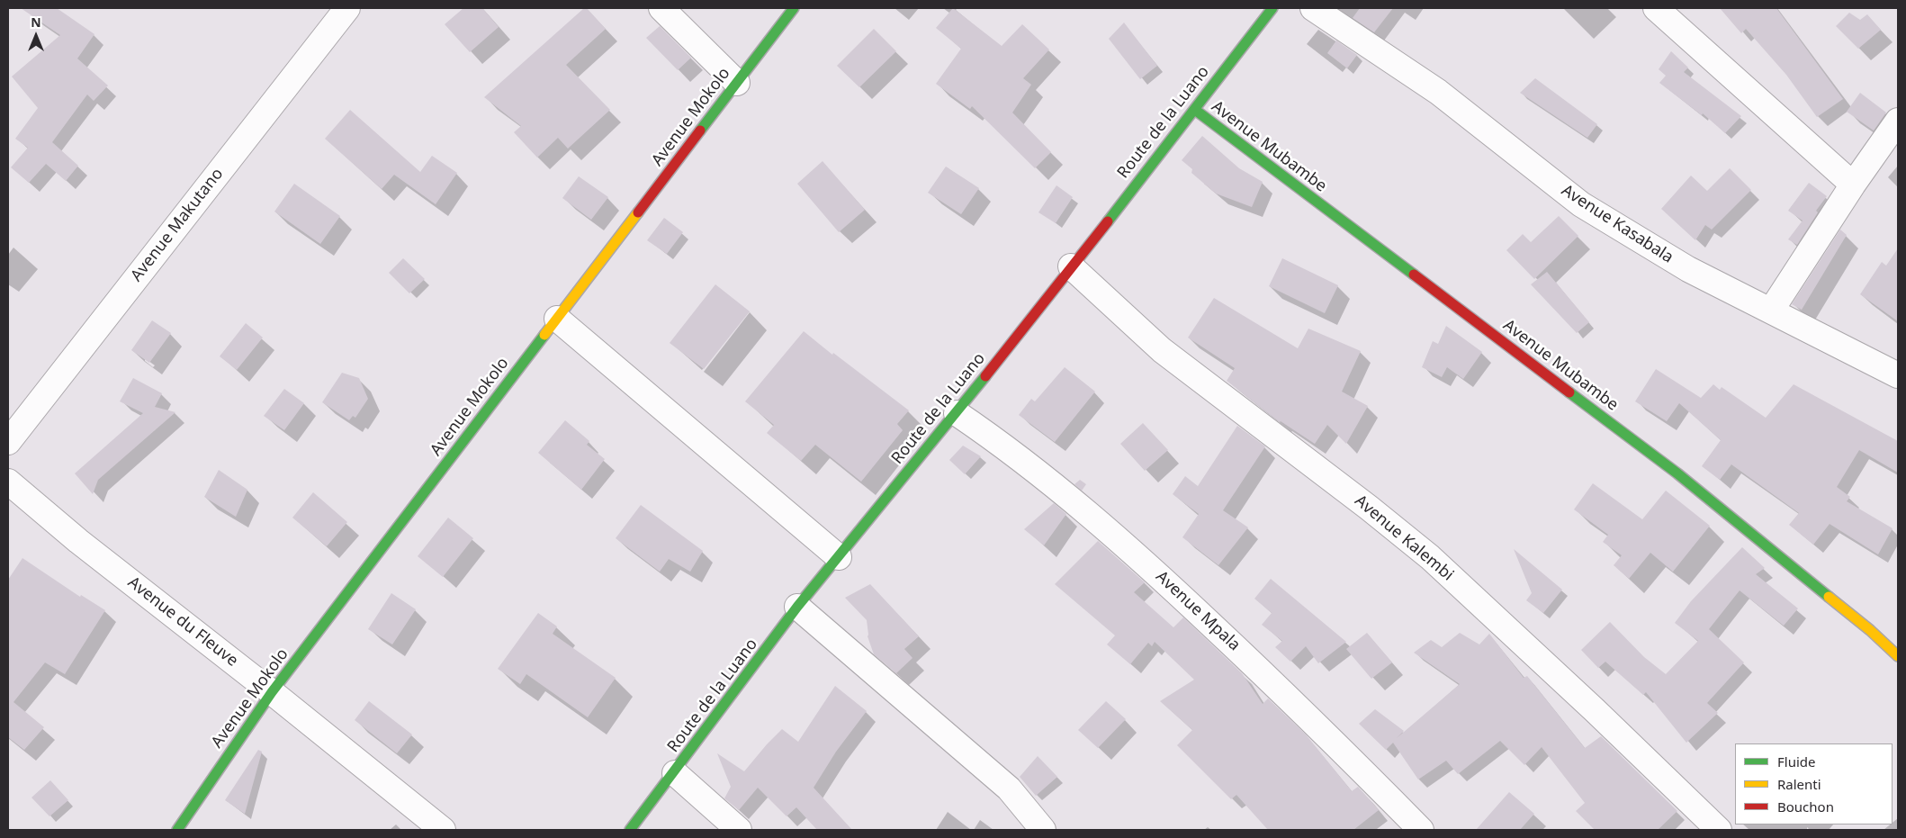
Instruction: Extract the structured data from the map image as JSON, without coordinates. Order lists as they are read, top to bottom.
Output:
{
  "streets": {
    "street": [
      "Avenue Mokolo",
      "Route de la Luano",
      "Avenue Mubambe",
      "Avenue Kasabala",
      "Avenue Makutano",
      "Avenue Kalembi",
      "Avenue Mpala",
      "Avenue du Fleuve"
    ]
  },
  "crossings": [
    ["Avenue Mokolo", "Avenue du Fleuve"],
    ["Route de la Luano", "Avenue Mubambe"],
    ["Route de la Luano", "Avenue Kalembi"],
    ["Route de la Luano", "Avenue Mpala"]
  ],
  "legend": ["Fluide", "Ralenti", "Bouchon"],
  "north": "top"
}
